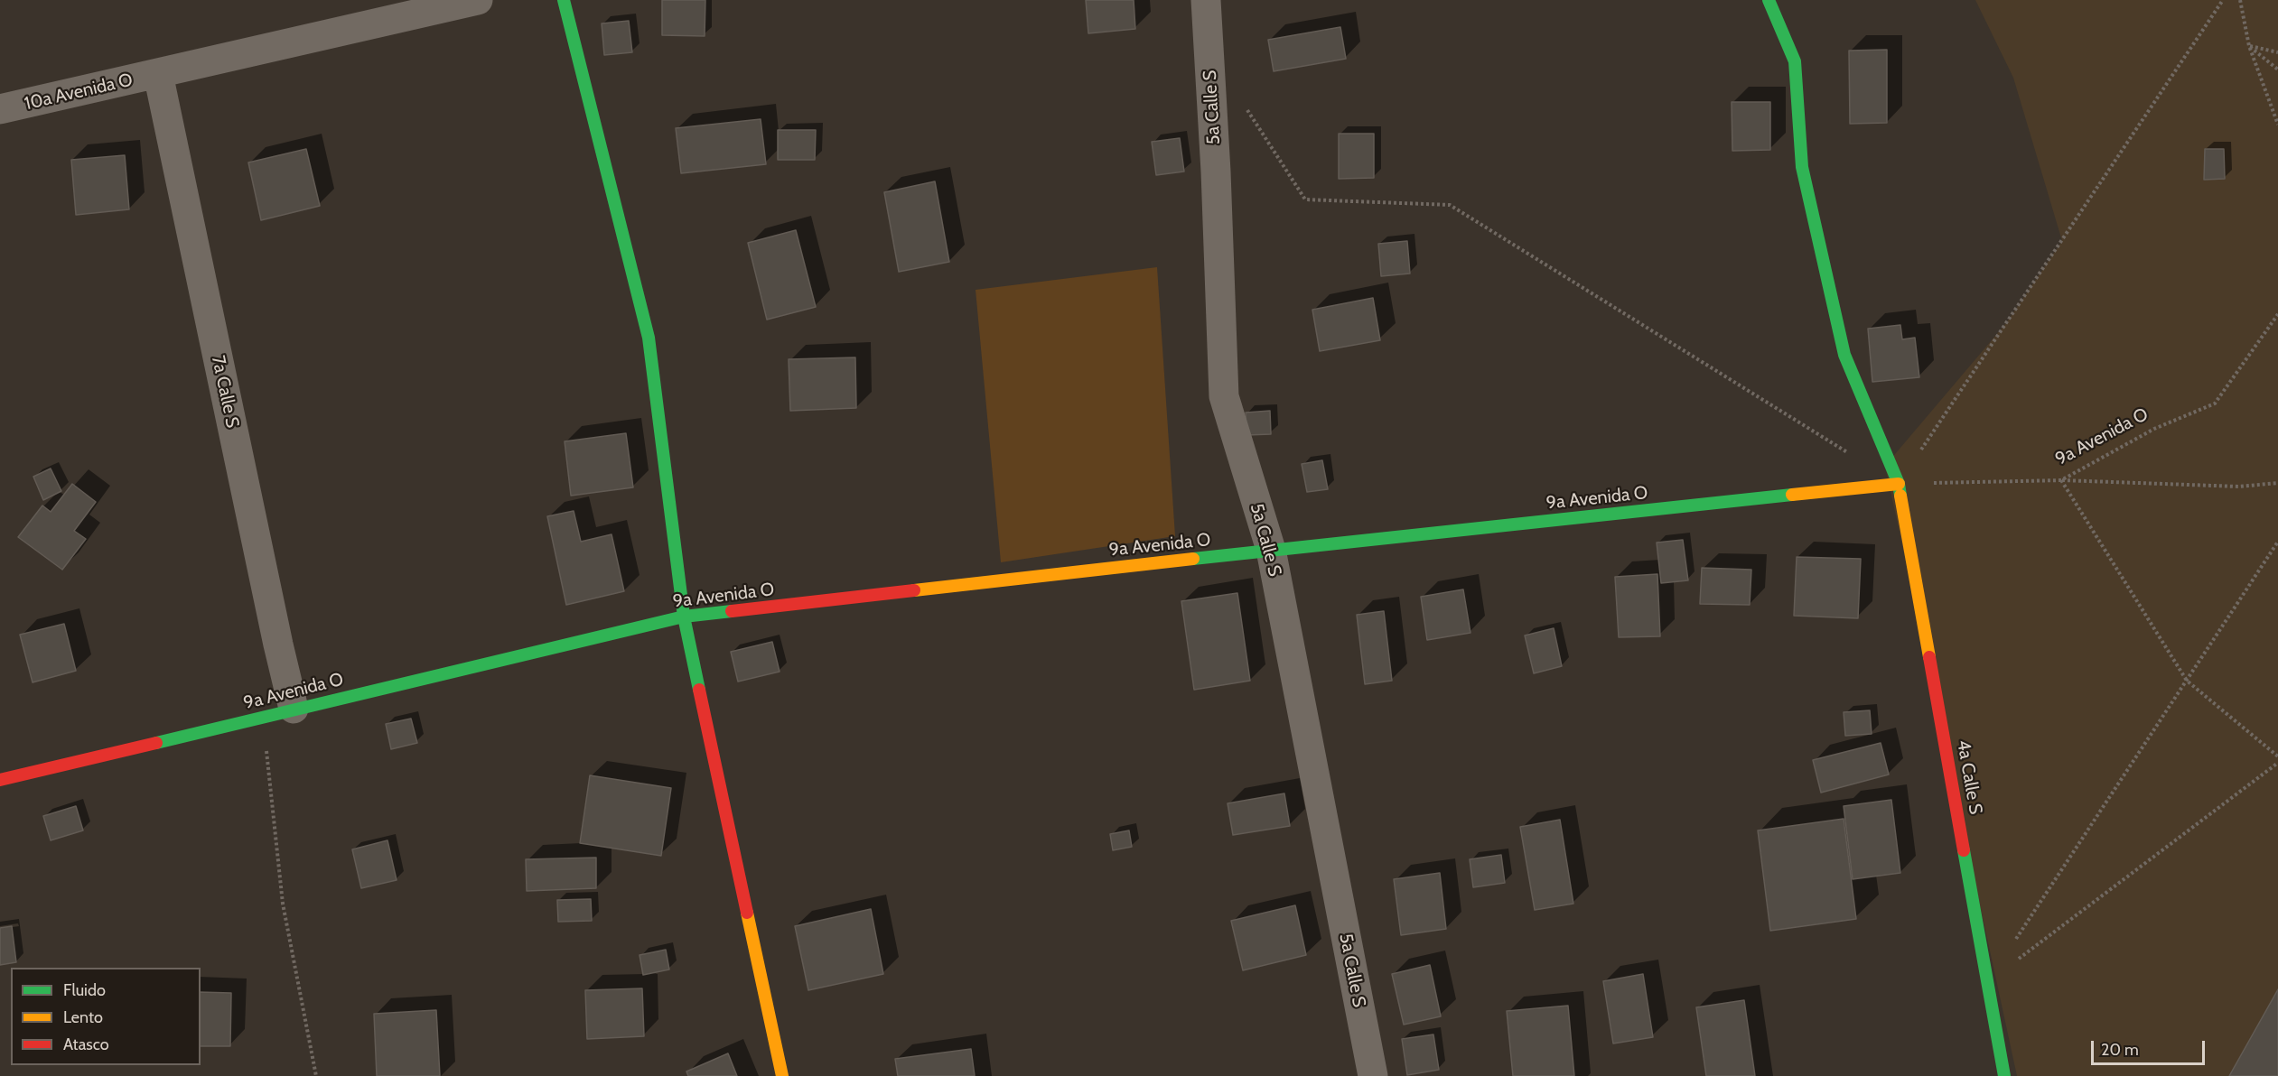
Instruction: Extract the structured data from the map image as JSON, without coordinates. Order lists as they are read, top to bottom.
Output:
{
  "streets": {
    "street": [
      "10a Avenida O",
      "5a Calle S",
      "7a Calle S",
      "9a Avenida O",
      "4a Calle S"
    ]
  },
  "crossings": [
    ["10a Avenida O", "7a Calle S"],
    ["5a Calle S", "9a Avenida O"],
    ["7a Calle S", "9a Avenida O"],
    ["9a Avenida O", "4a Calle S"]
  ],
  "legend": ["Fluido", "Lento", "Atasco"],
  "scale_bar": "20 m"
}
